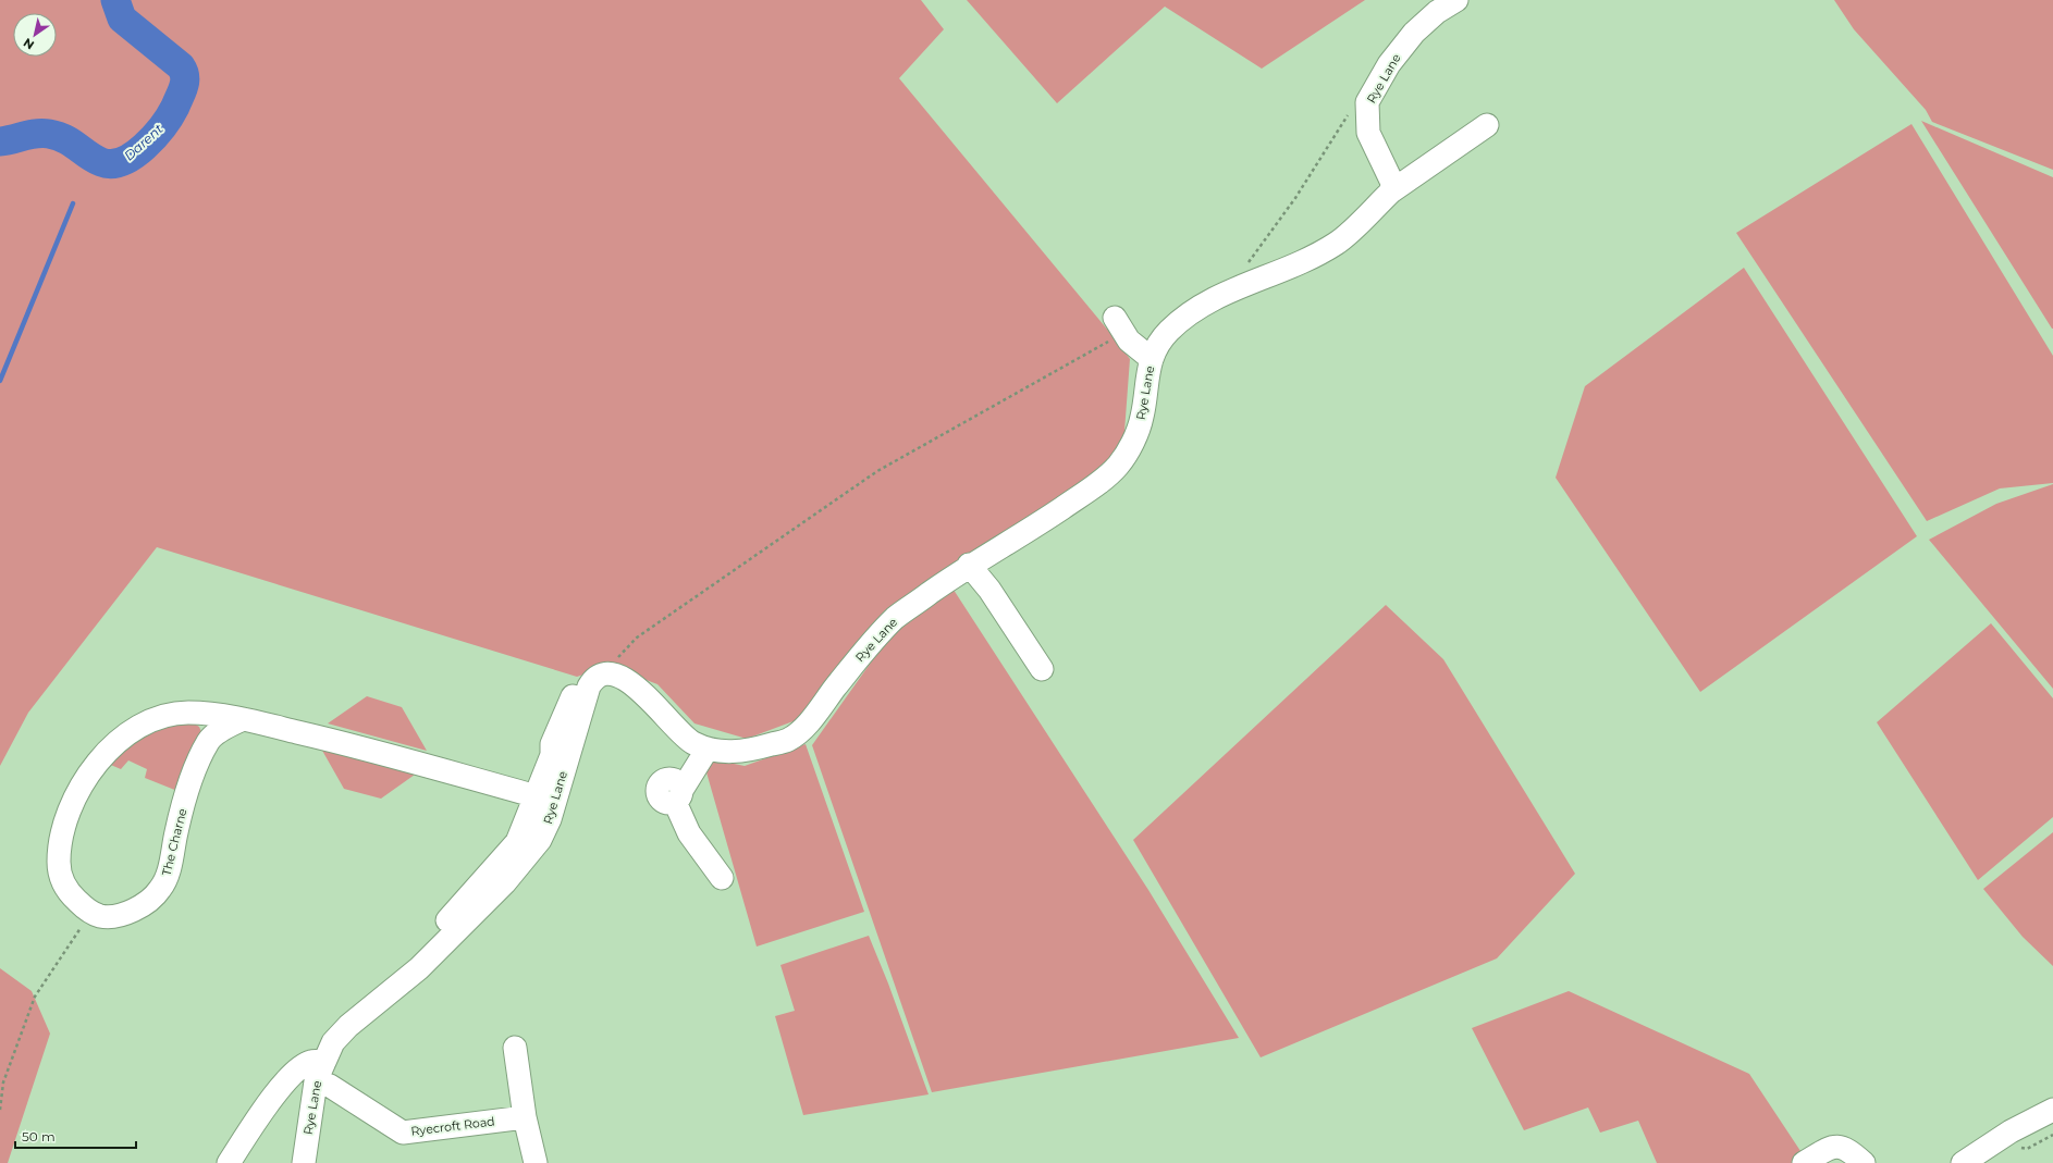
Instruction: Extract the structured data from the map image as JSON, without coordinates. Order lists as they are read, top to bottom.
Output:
{
  "streets": {
    "street": ["Rye Lane", "The Charne", "Ryecroft Road"]
  },
  "crossings": [
    ["Rye Lane", "Ryecroft Road"]
  ],
  "water": ["Darent"],
  "scale_bar": "50 m",
  "north": "bottom left"
}
